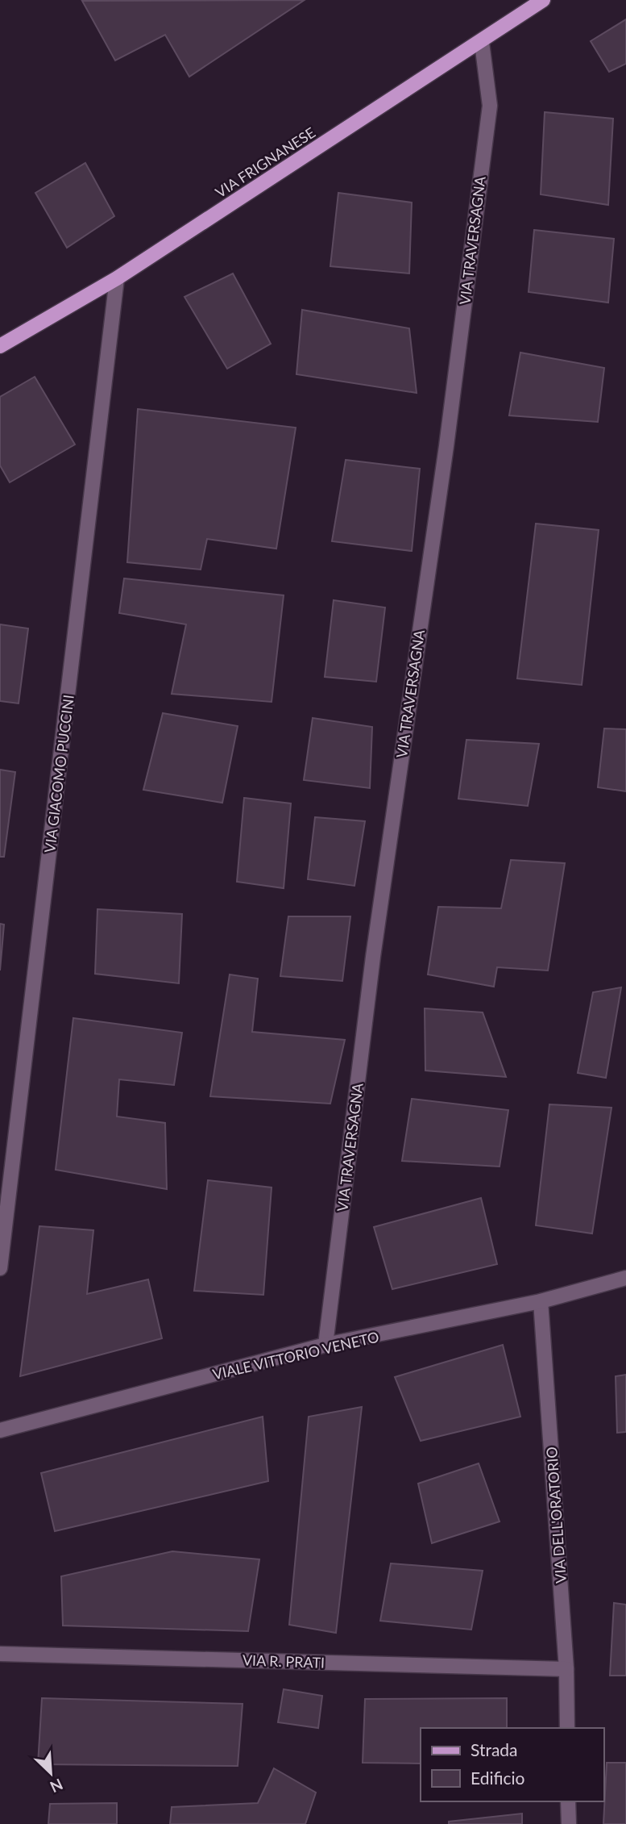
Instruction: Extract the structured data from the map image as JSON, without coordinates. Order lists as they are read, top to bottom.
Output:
{
  "streets": {
    "main road": ["VIA FRIGNANESE"],
    "street": [
      "VIA TRAVERSAGNA",
      "VIA GIACOMO PUCCINI",
      "VIALE VITTORIO VENETO",
      "VIA DELL'ORATORIO",
      "VIA R. PRATI"
    ]
  },
  "crossings": [
    ["VIA FRIGNANESE", "VIA TRAVERSAGNA"],
    ["VIA FRIGNANESE", "VIA GIACOMO PUCCINI"],
    ["VIA TRAVERSAGNA", "VIALE VITTORIO VENETO"],
    ["VIALE VITTORIO VENETO", "VIA DELL'ORATORIO"],
    ["VIA DELL'ORATORIO", "VIA R. PRATI"]
  ],
  "legend": ["Strada", "Edificio"],
  "north": "bottom right"
}
